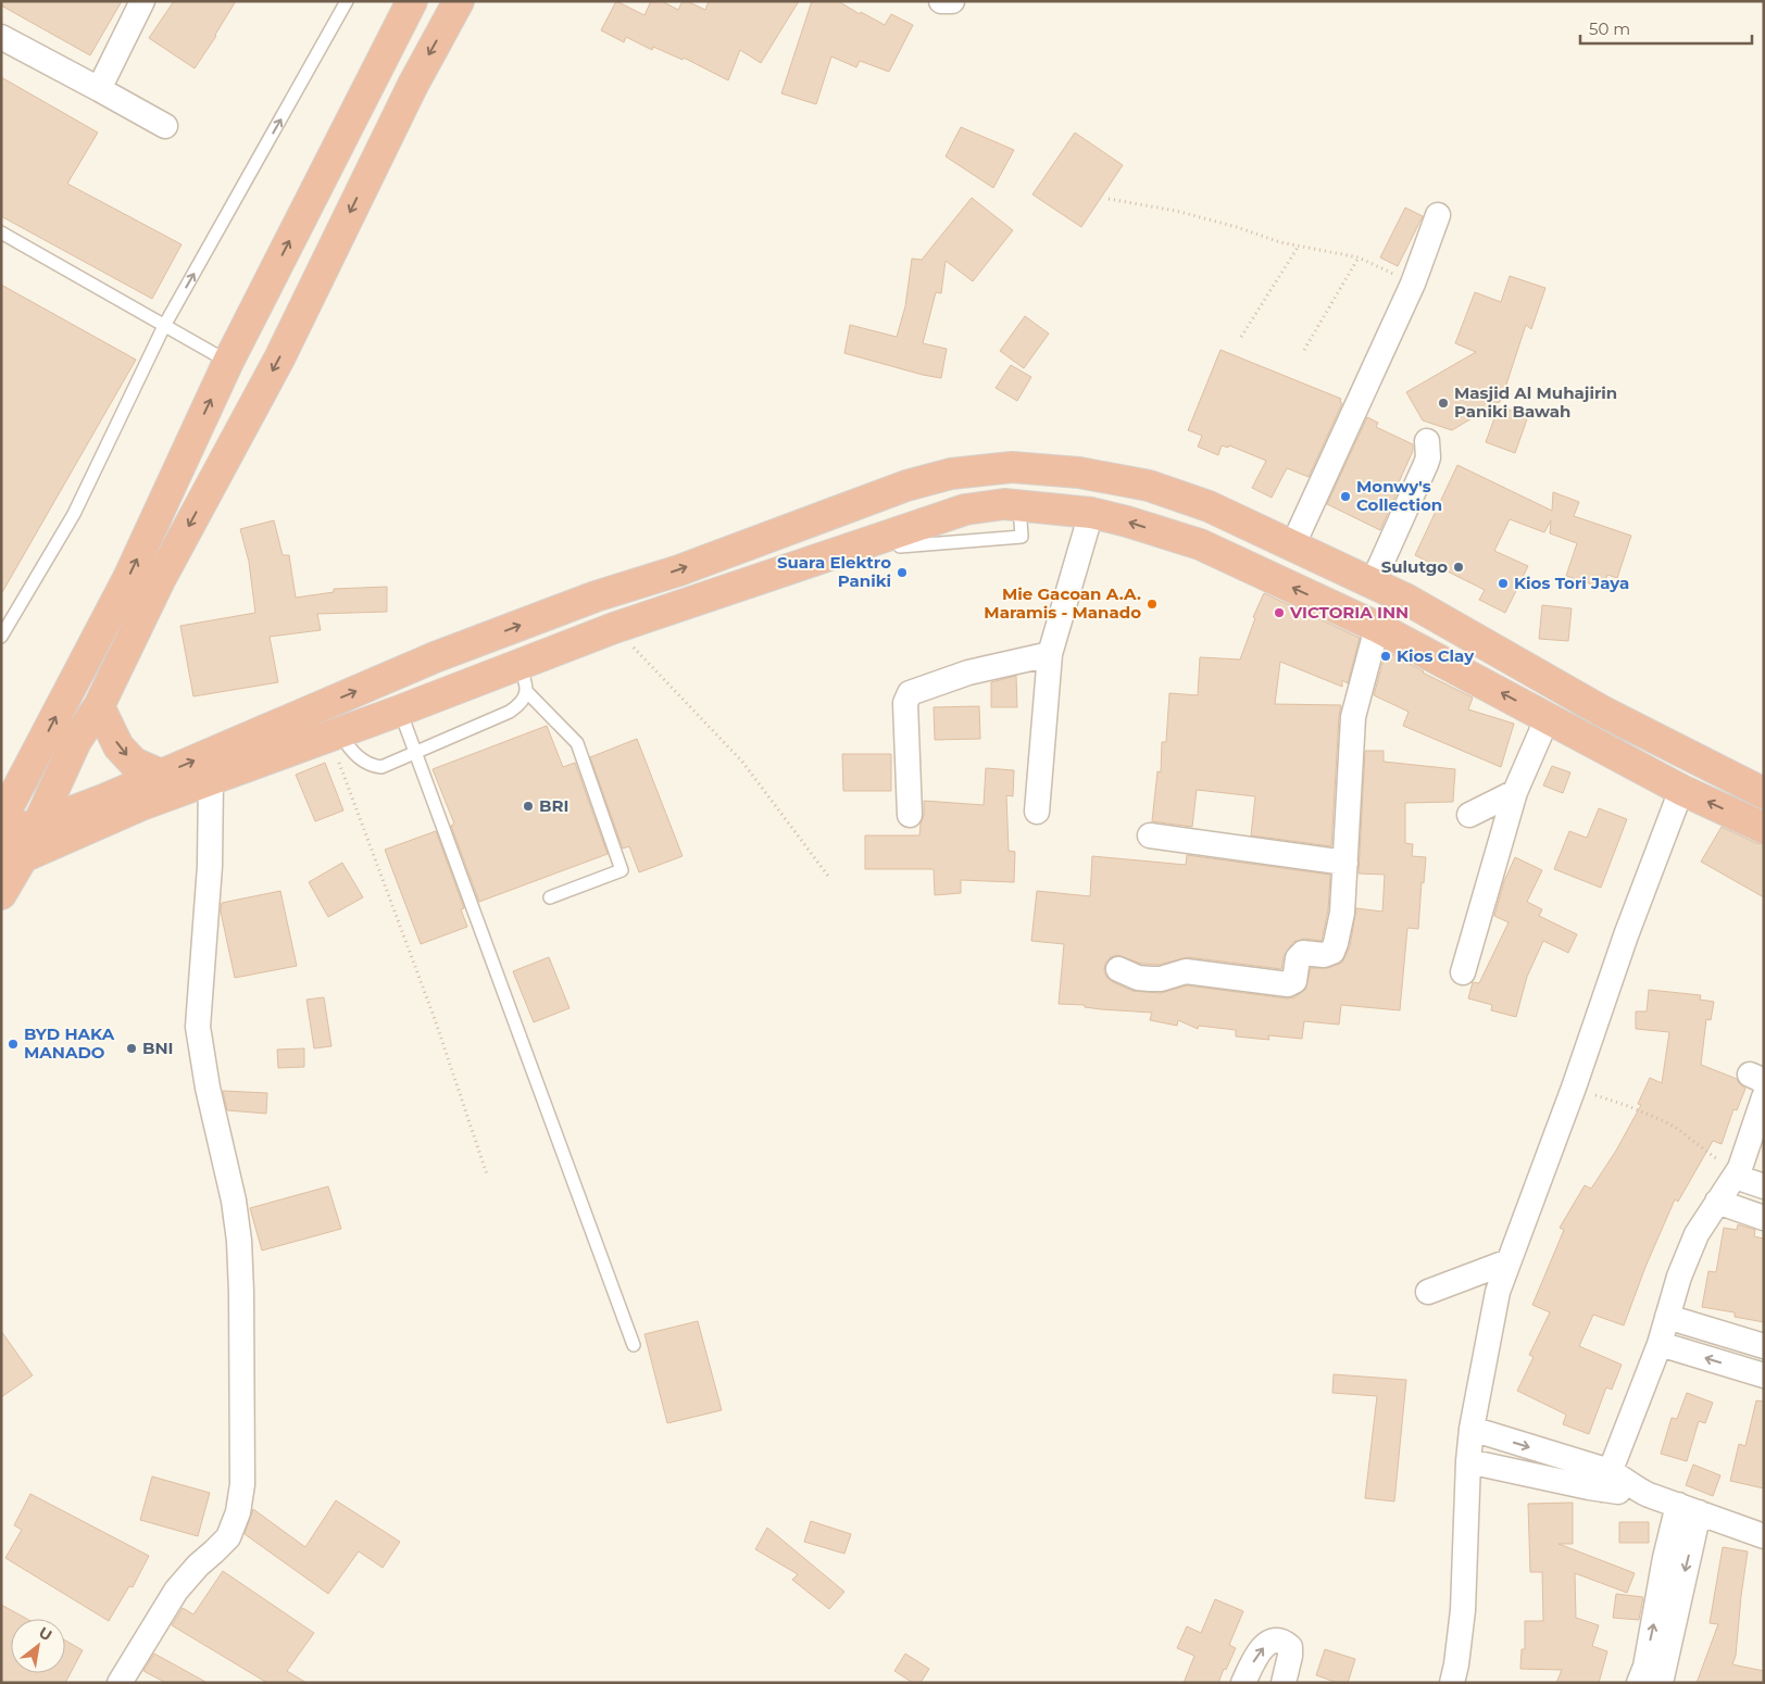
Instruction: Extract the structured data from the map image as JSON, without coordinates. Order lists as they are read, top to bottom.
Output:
{
  "places": [
    "Masjid Al Muhajirin Paniki Bawah",
    "Monwy's Collection",
    "Sulutgo",
    "Suara Elektro Paniki",
    "Kios Tori Jaya",
    "Mie Gacoan A.A. Maramis - Manado",
    "VICTORIA INN",
    "Kios Clay",
    "BRI",
    "BYD HAKA MANADO",
    "BNI"
  ],
  "scale_bar": "50 m",
  "north": "top right"
}
